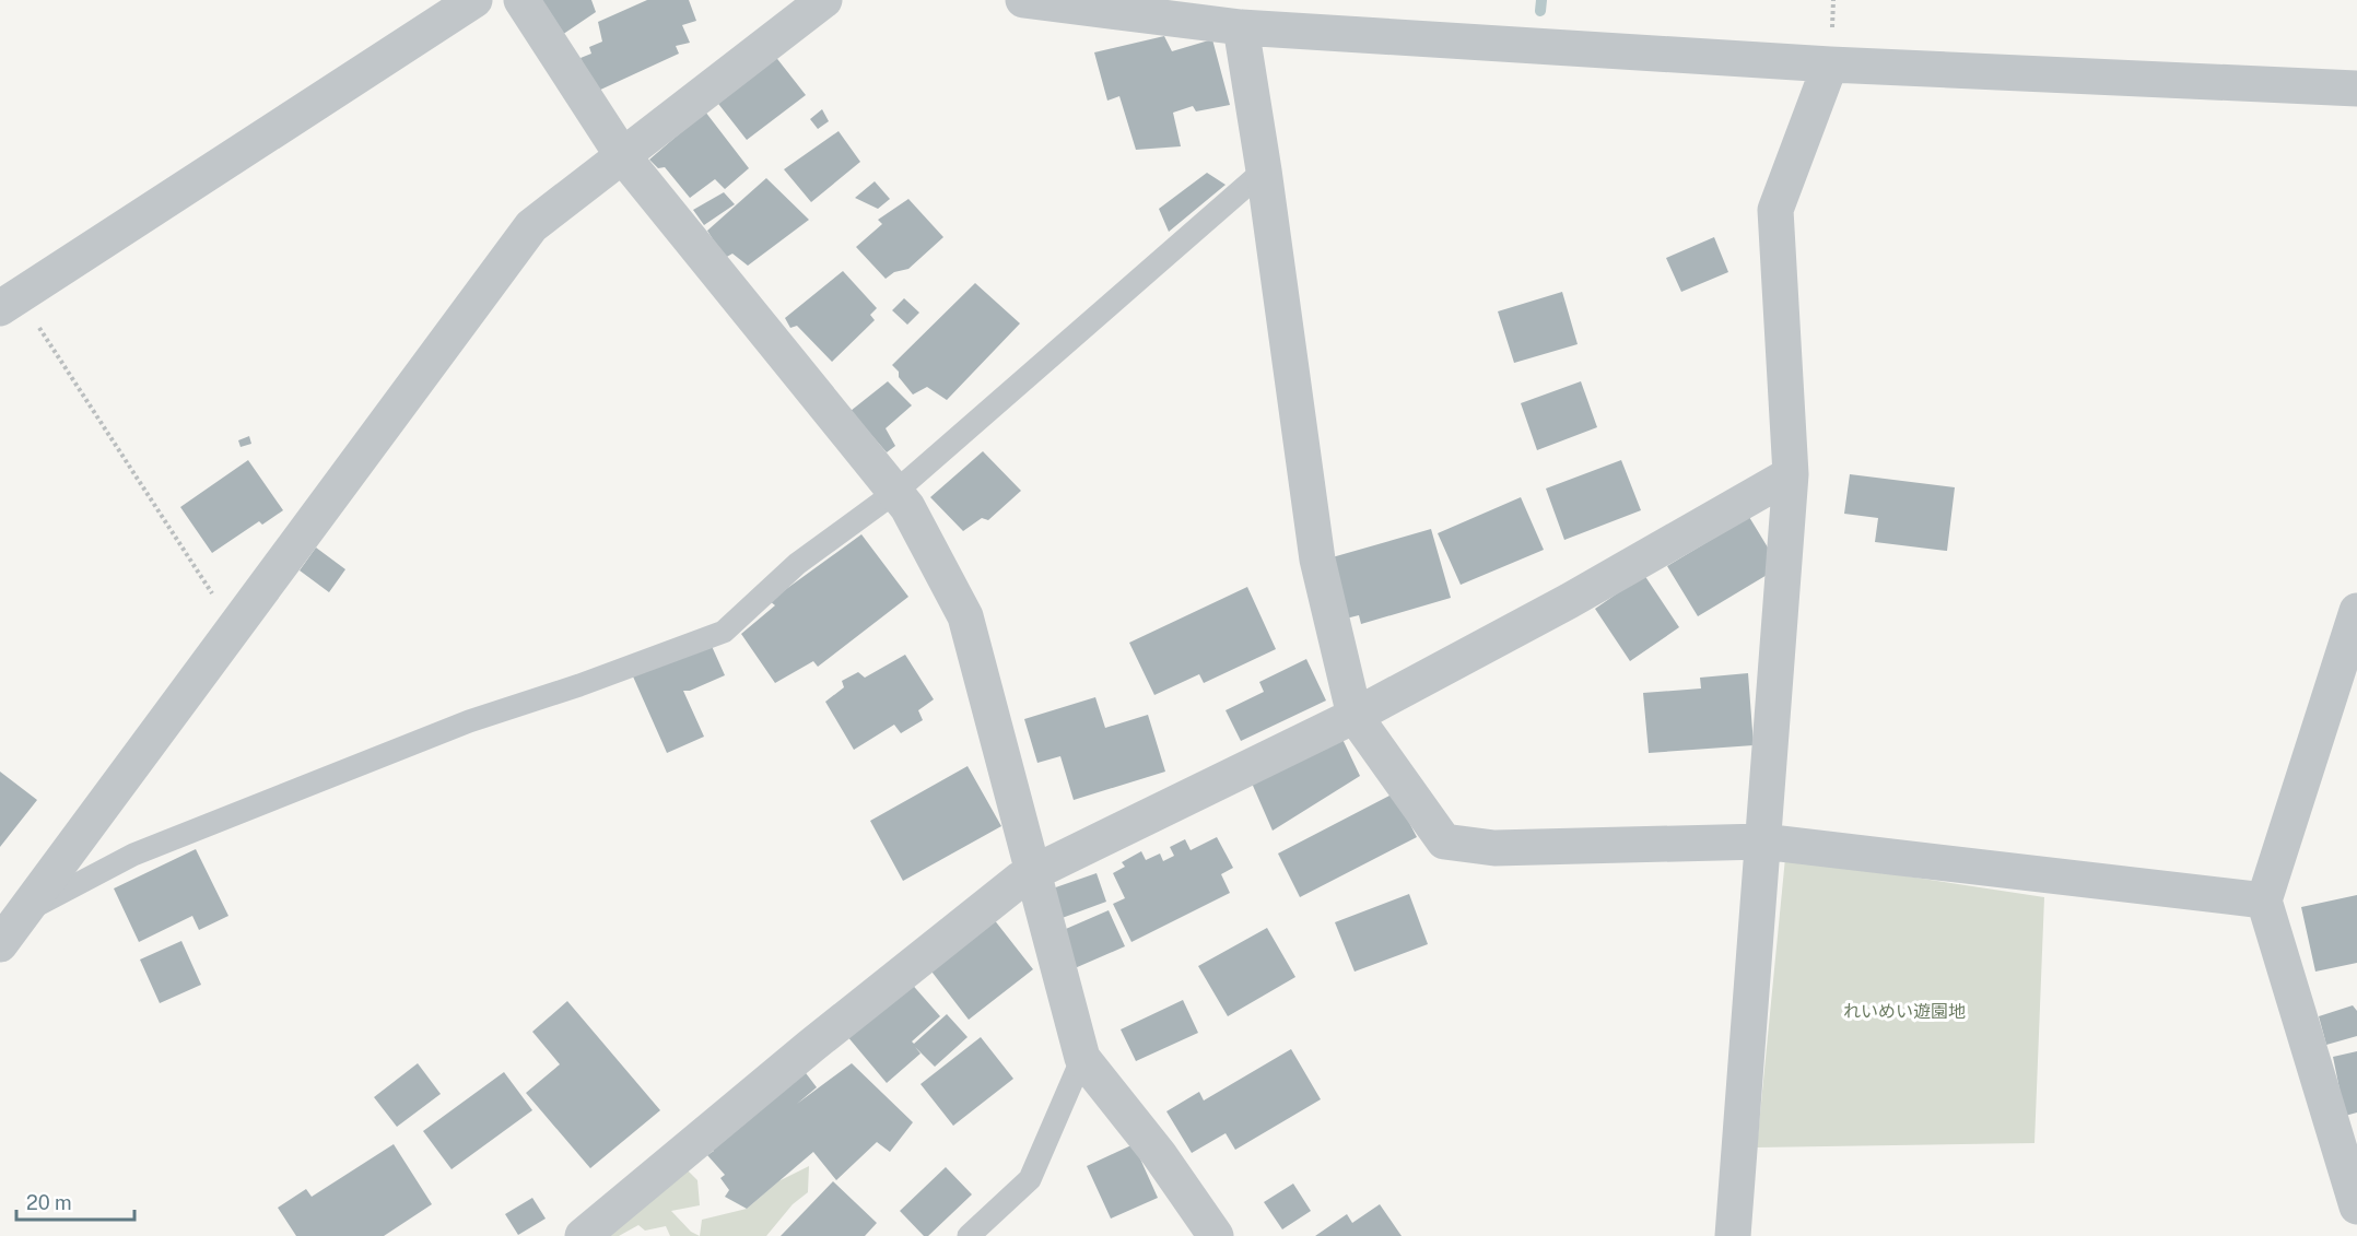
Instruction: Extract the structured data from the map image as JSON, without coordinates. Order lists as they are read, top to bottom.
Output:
{
  "parks": ["れいめい遊園地"],
  "scale_bar": "20 m"
}
